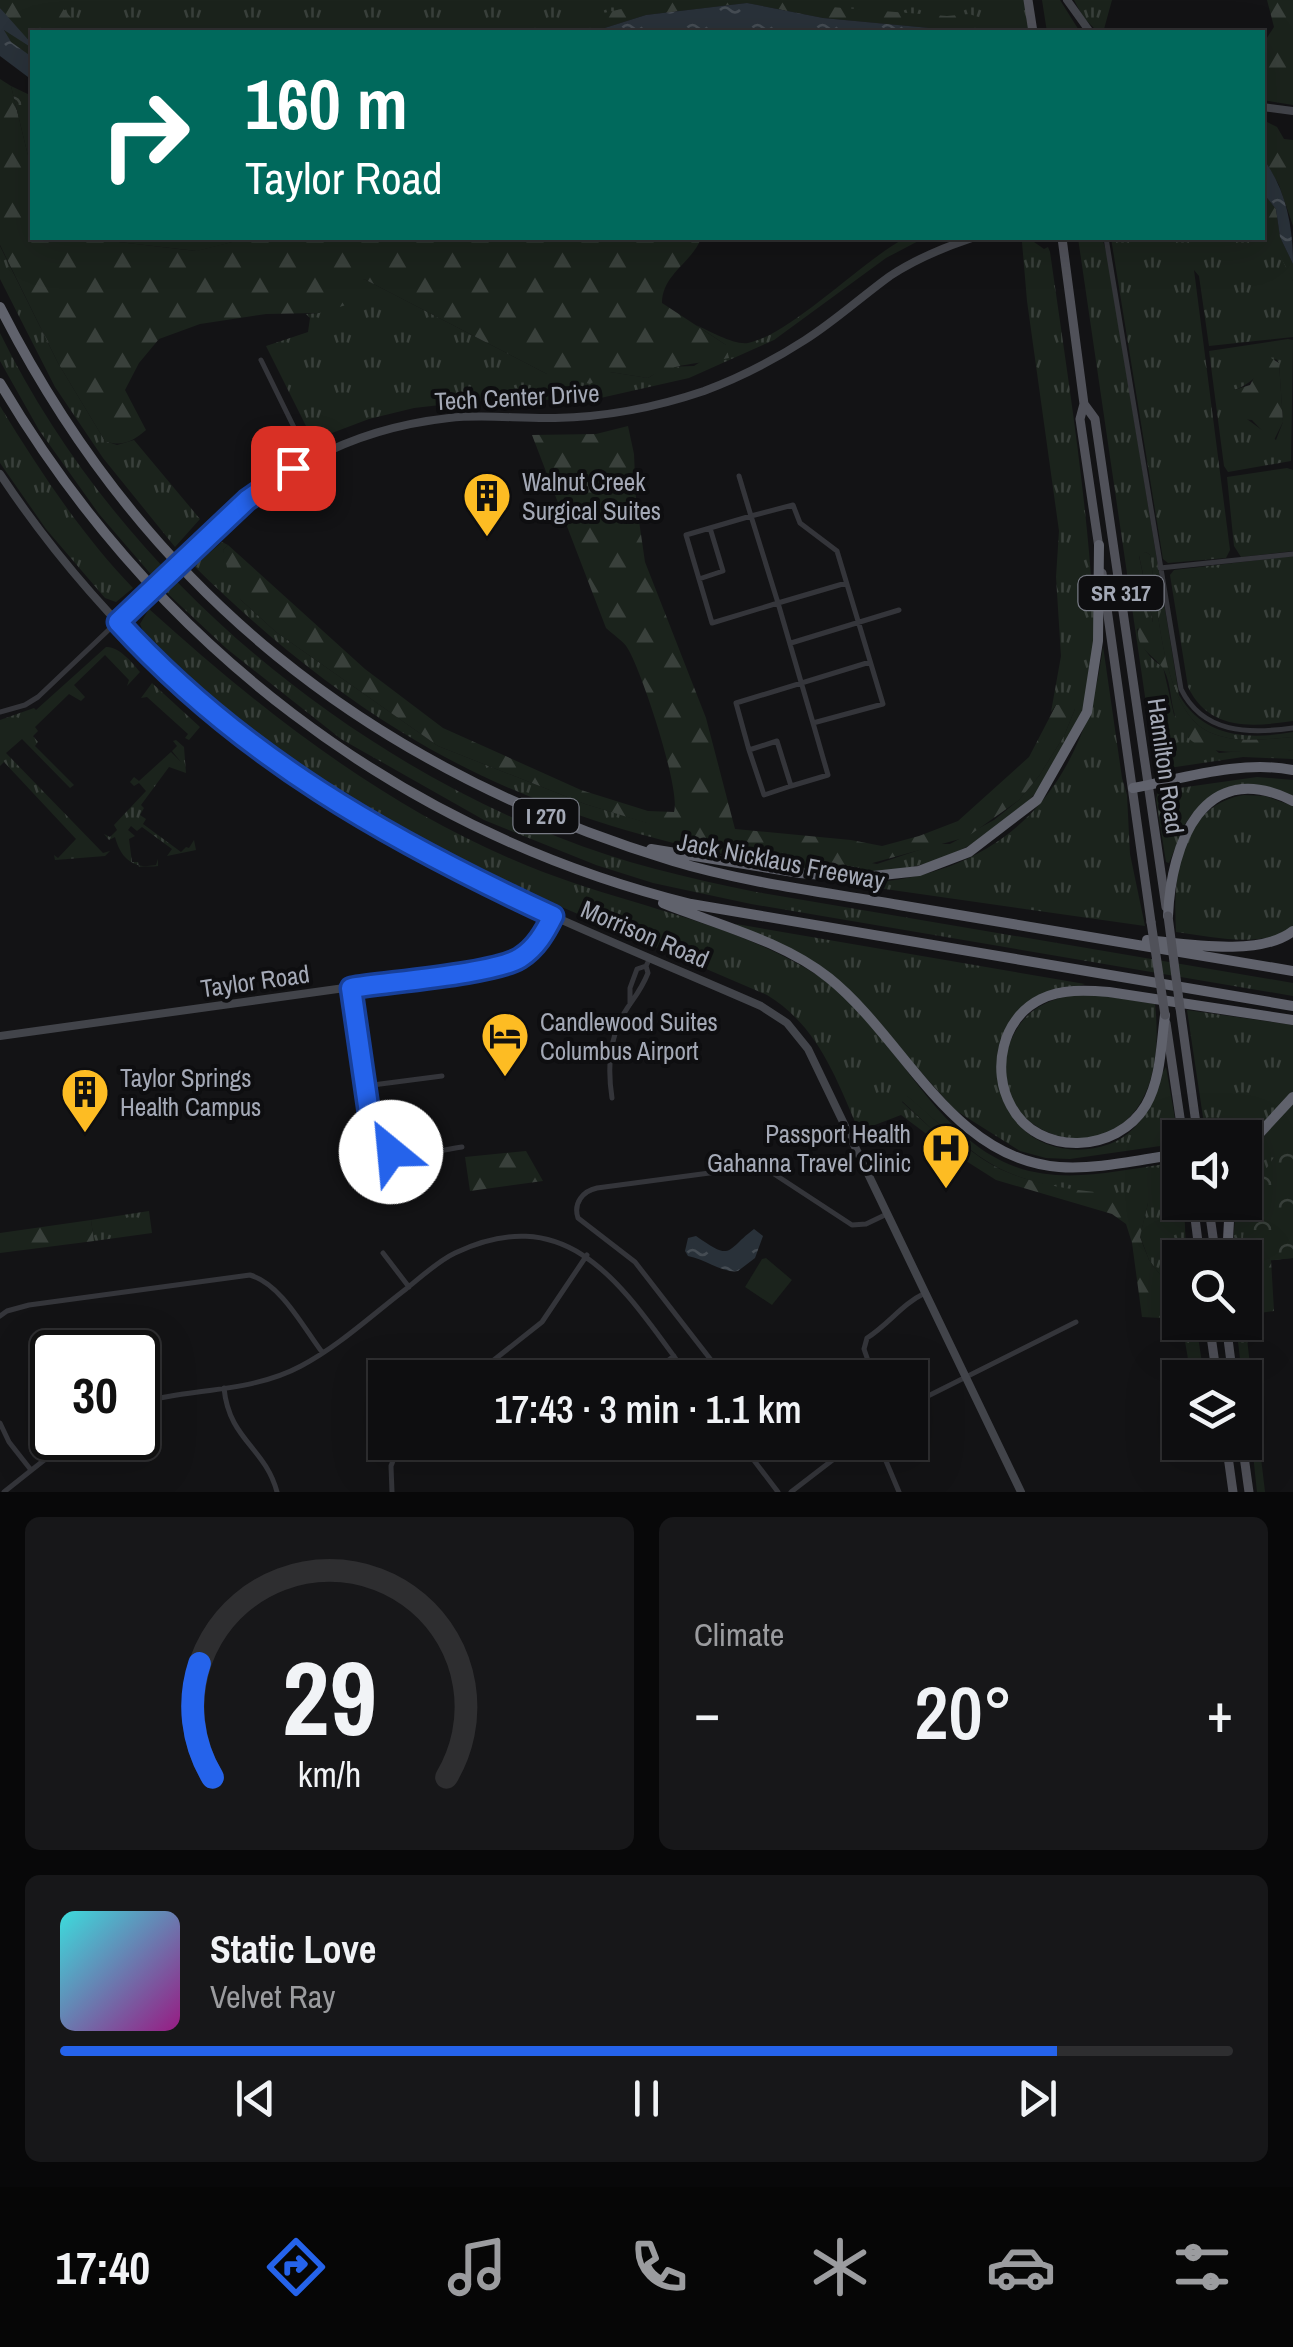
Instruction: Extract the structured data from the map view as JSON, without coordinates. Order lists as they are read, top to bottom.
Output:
{
  "streets": {
    "highway": ["I 270", "Jack Nicklaus Freeway"],
    "main road": [
      "Tech Center Drive",
      "SR 317",
      "Hamilton Road",
      "Morrison Road",
      "Taylor Road"
    ]
  },
  "crossings": [
    ["Tech Center Drive", "Morrison Road"],
    ["Morrison Road", "Taylor Road"]
  ],
  "places": {
    "building": ["Walnut Creek Surgical Suites", "Taylor Springs Health Campus"],
    "hotel": ["Candlewood Suites Columbus Airport"],
    "hospital": ["Passport Health Gahanna Travel Clinic"]
  },
  "page": {
    "turn": ["160 m", "Taylor Road"],
    "limit": "30",
    "trip": "17:43 · 3 min · 1.1 km",
    "tile": "Climate",
    "heat": ["−", "20°", "+"],
    "song": ["Static Love", "Velvet Ray"],
    "tabs": "17:40",
    "gauge": ["29", "km/h"]
  }
}
